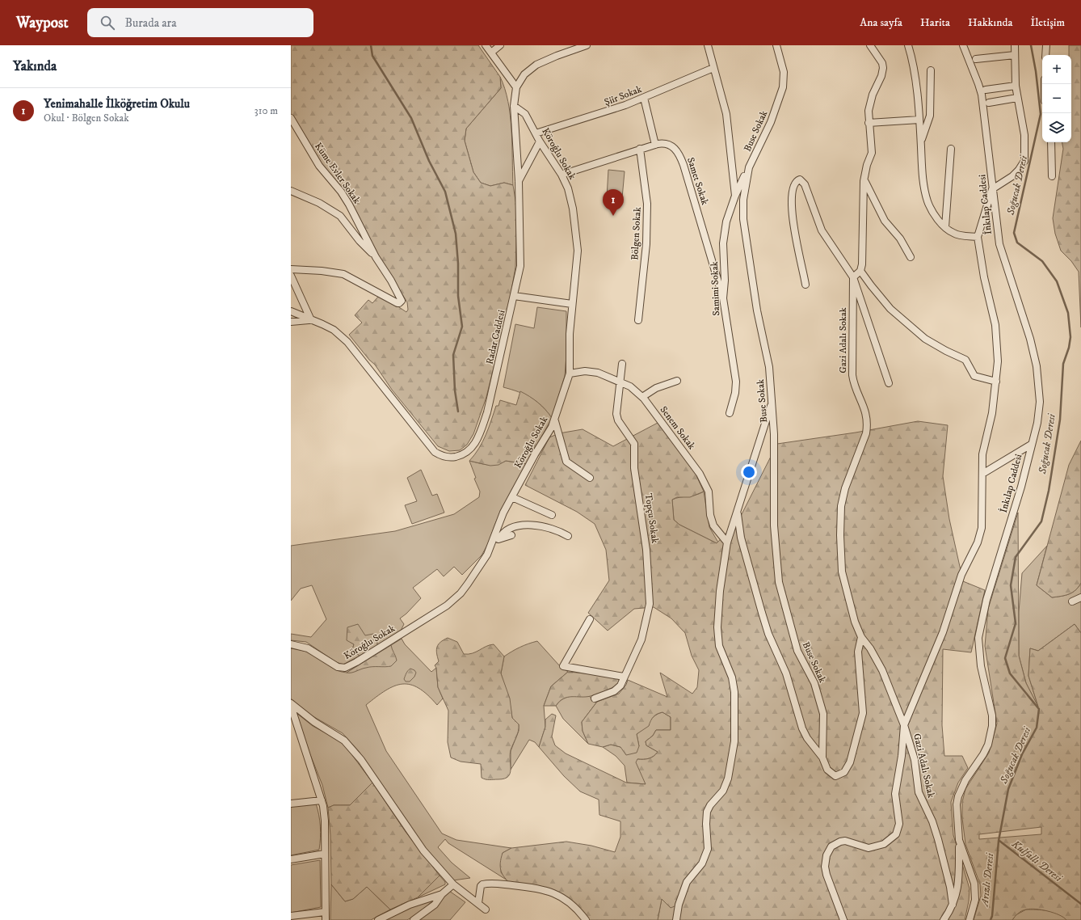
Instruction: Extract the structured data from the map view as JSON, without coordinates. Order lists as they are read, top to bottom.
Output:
{
  "streets": {
    "street": [
      "Şiir Sokak",
      "Buse Sokak",
      "Köroğlu Sokak",
      "Küme Evler Sokak",
      "Samet Sokak",
      "İnkılap Caddesi",
      "Bölgen Sokak",
      "Samimi Sokak",
      "Radar Caddesi",
      "Gazi Adalı Sokak",
      "Senem Sokak",
      "Topçu Sokak"
    ]
  },
  "crossings": [
    ["Şiir Sokak", "Köroğlu Sokak"],
    ["Buse Sokak", "Samimi Sokak"],
    ["Köroğlu Sokak", "Samet Sokak"],
    ["Köroğlu Sokak", "Radar Caddesi"],
    ["Köroğlu Sokak", "Senem Sokak"],
    ["Samet Sokak", "Bölgen Sokak"],
    ["Samet Sokak", "Samimi Sokak"],
    ["Senem Sokak", "Topçu Sokak"]
  ],
  "water": ["Soğucak Deresi", "Kulfallı Deresi", "Arızlı Deresi"],
  "page": {
    "header": "Waypost",
    "search": "Burada ara",
    "nav": [
      "Ana sayfa",
      "Harita",
      "Hakkında",
      "İletişim"
    ],
    "heading": "Yakında",
    "map_buttons": ["+", "−"],
    "list": [
      {
        "mark": "1",
        "name": "Yenimahalle İlköğretim Okulu",
        "note": "Okul · Bölgen Sokak",
        "value": "310 m"
      }
    ],
    "pins": "1"
  }
}
